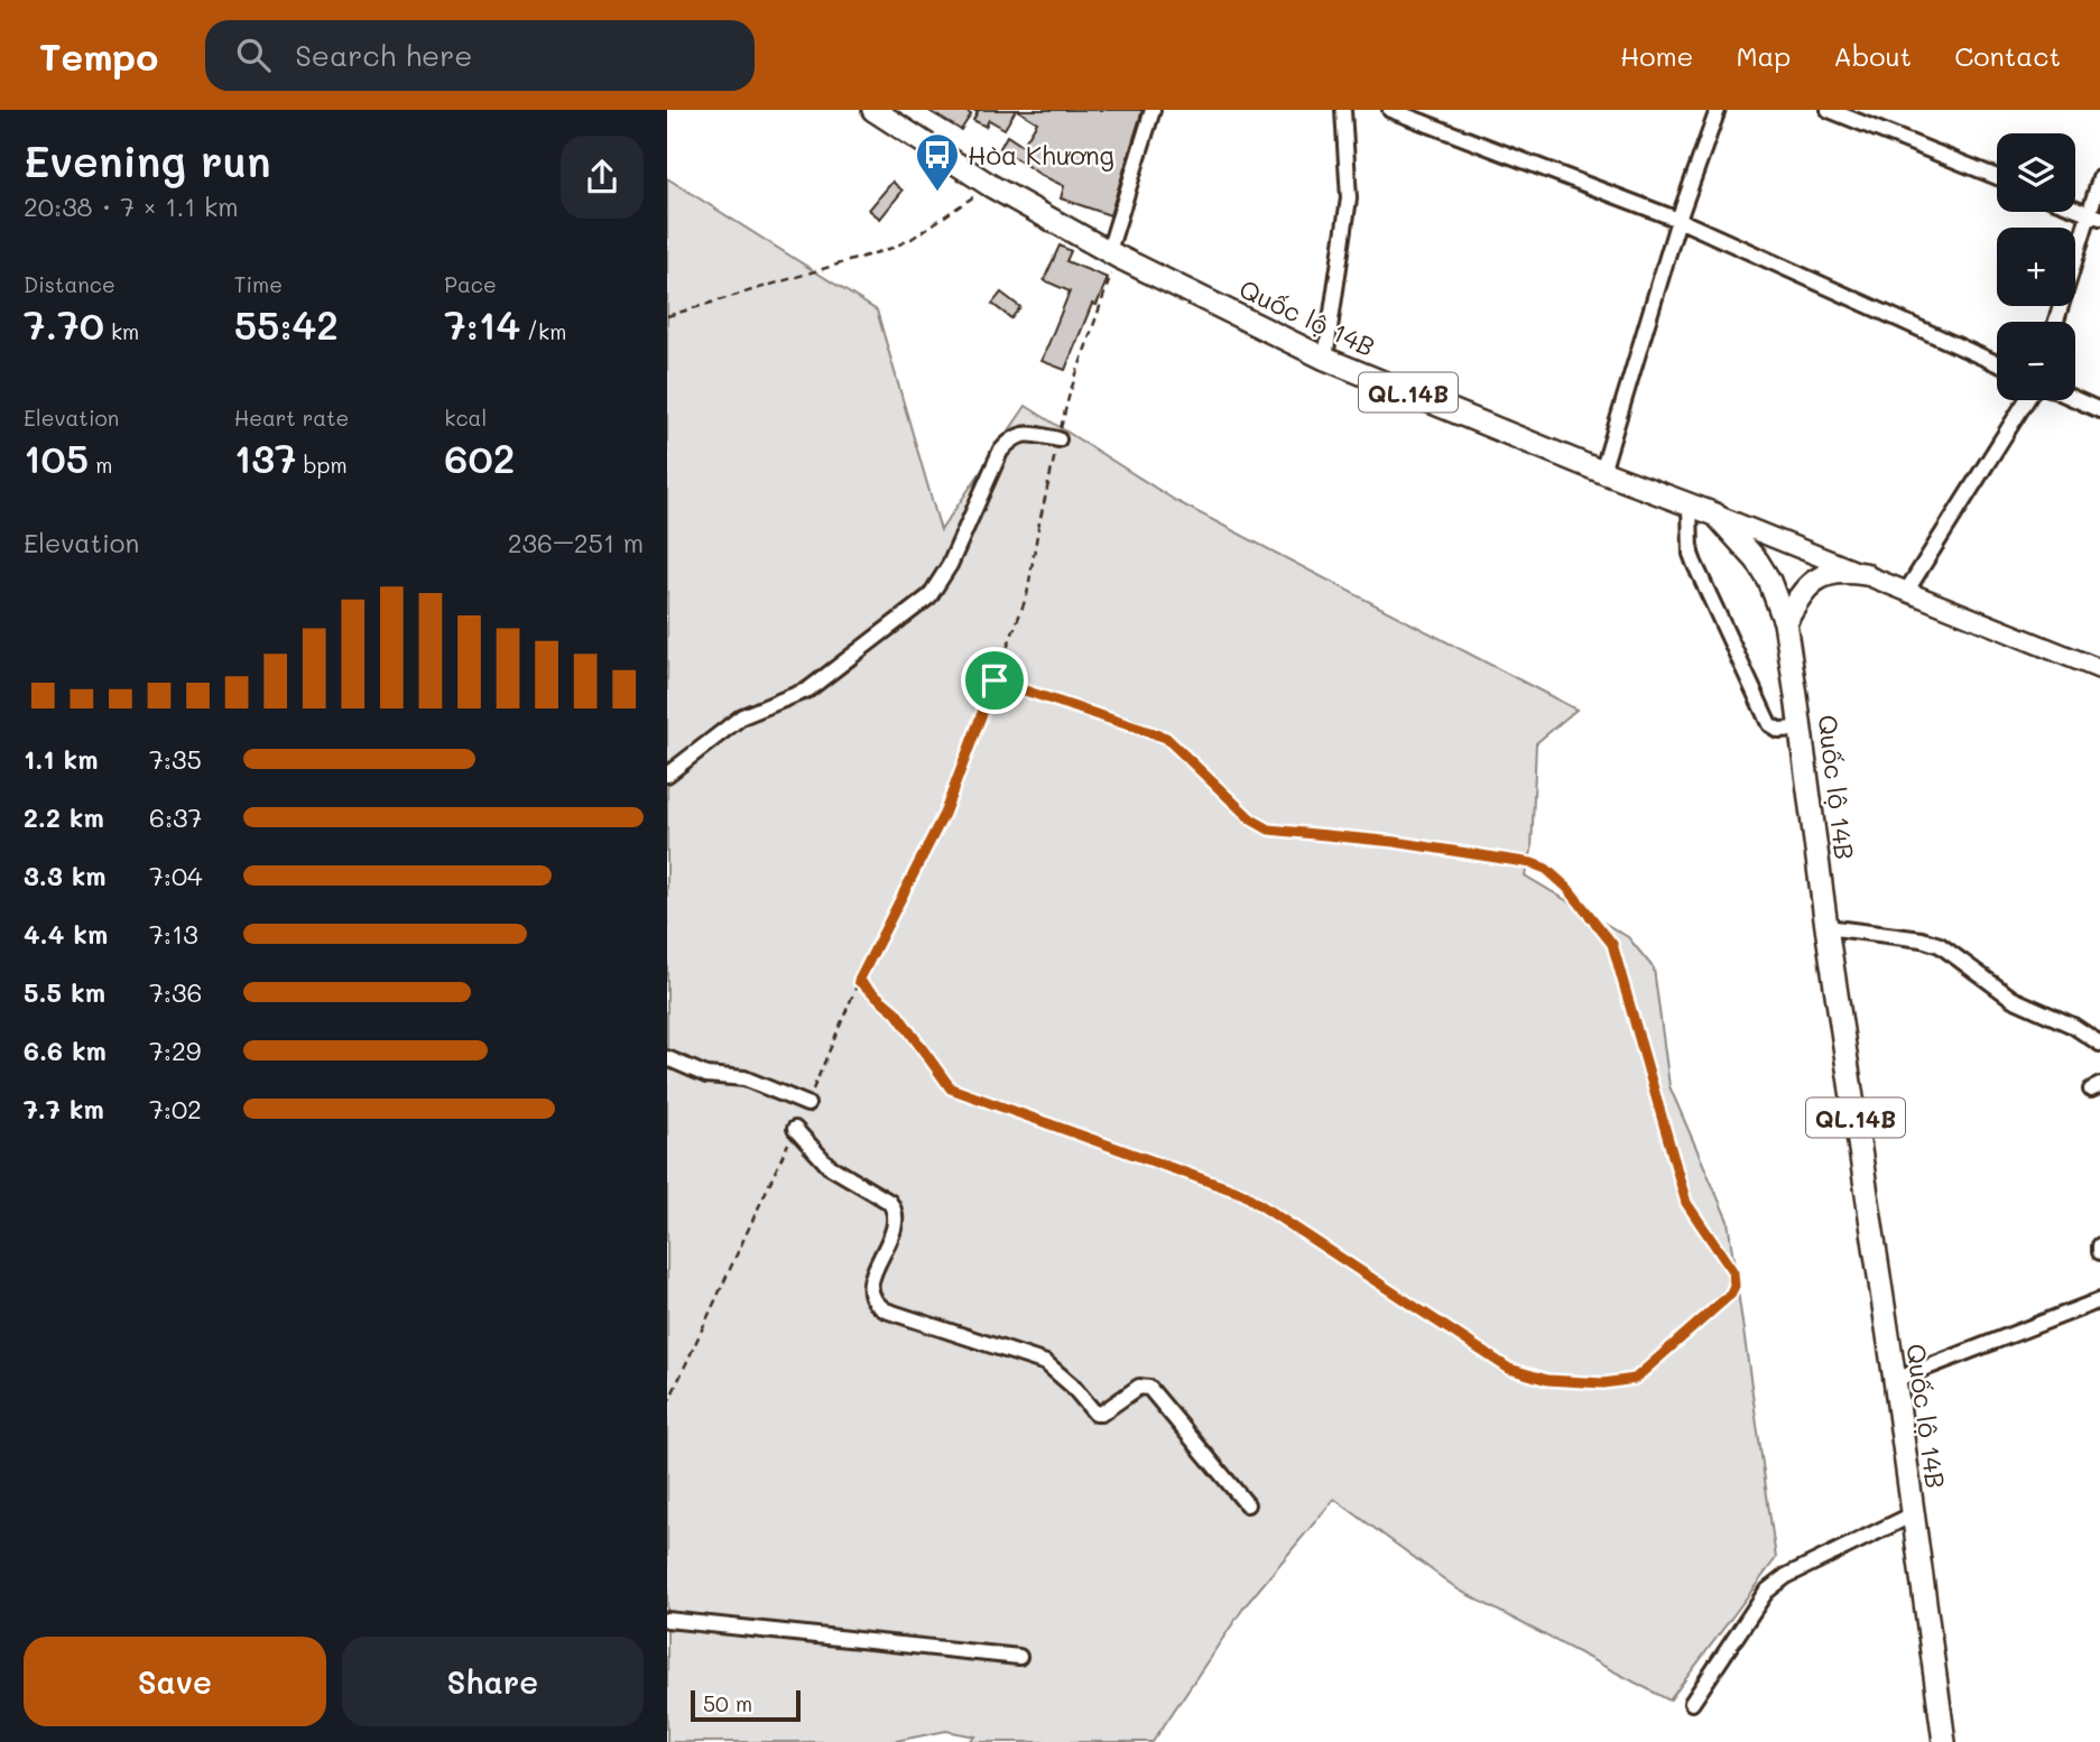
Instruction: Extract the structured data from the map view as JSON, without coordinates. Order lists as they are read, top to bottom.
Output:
{
  "streets": {
    "highway": ["Quốc lộ 14B", "QL.14B"]
  },
  "crossings": [
    ["Quốc lộ 14B", "QL.14B"]
  ],
  "places": {
    "bus stop": ["Hòa Khương"]
  },
  "scale_bar": "50 m",
  "page": {
    "header": "Tempo",
    "search": "Search here",
    "nav": [
      "Home",
      "Map",
      "About",
      "Contact"
    ],
    "heading": ["Evening run", "20:38 · 7 × 1.1 km"],
    "map_buttons": ["+", "−"],
    "stats": [
      ["Distance", "7.70 km"],
      ["Time", "55:42"],
      ["Pace", "7:14 /km"],
      ["Elevation", "105 m"],
      ["Heart rate", "137 bpm"],
      ["kcal", "602"]
    ],
    "chart": ["Elevation", "236–251 m"],
    "list": [
      {
        "name": "1.1 km",
        "note": "7:35"
      },
      {
        "name": "2.2 km",
        "note": "6:37"
      },
      {
        "name": "3.3 km",
        "note": "7:04"
      },
      {
        "name": "4.4 km",
        "note": "7:13"
      },
      {
        "name": "5.5 km",
        "note": "7:36"
      },
      {
        "name": "6.6 km",
        "note": "7:29"
      },
      {
        "name": "7.7 km",
        "note": "7:02"
      }
    ],
    "buttons": ["Save", "Share"],
    "scale": "50 m"
  }
}
